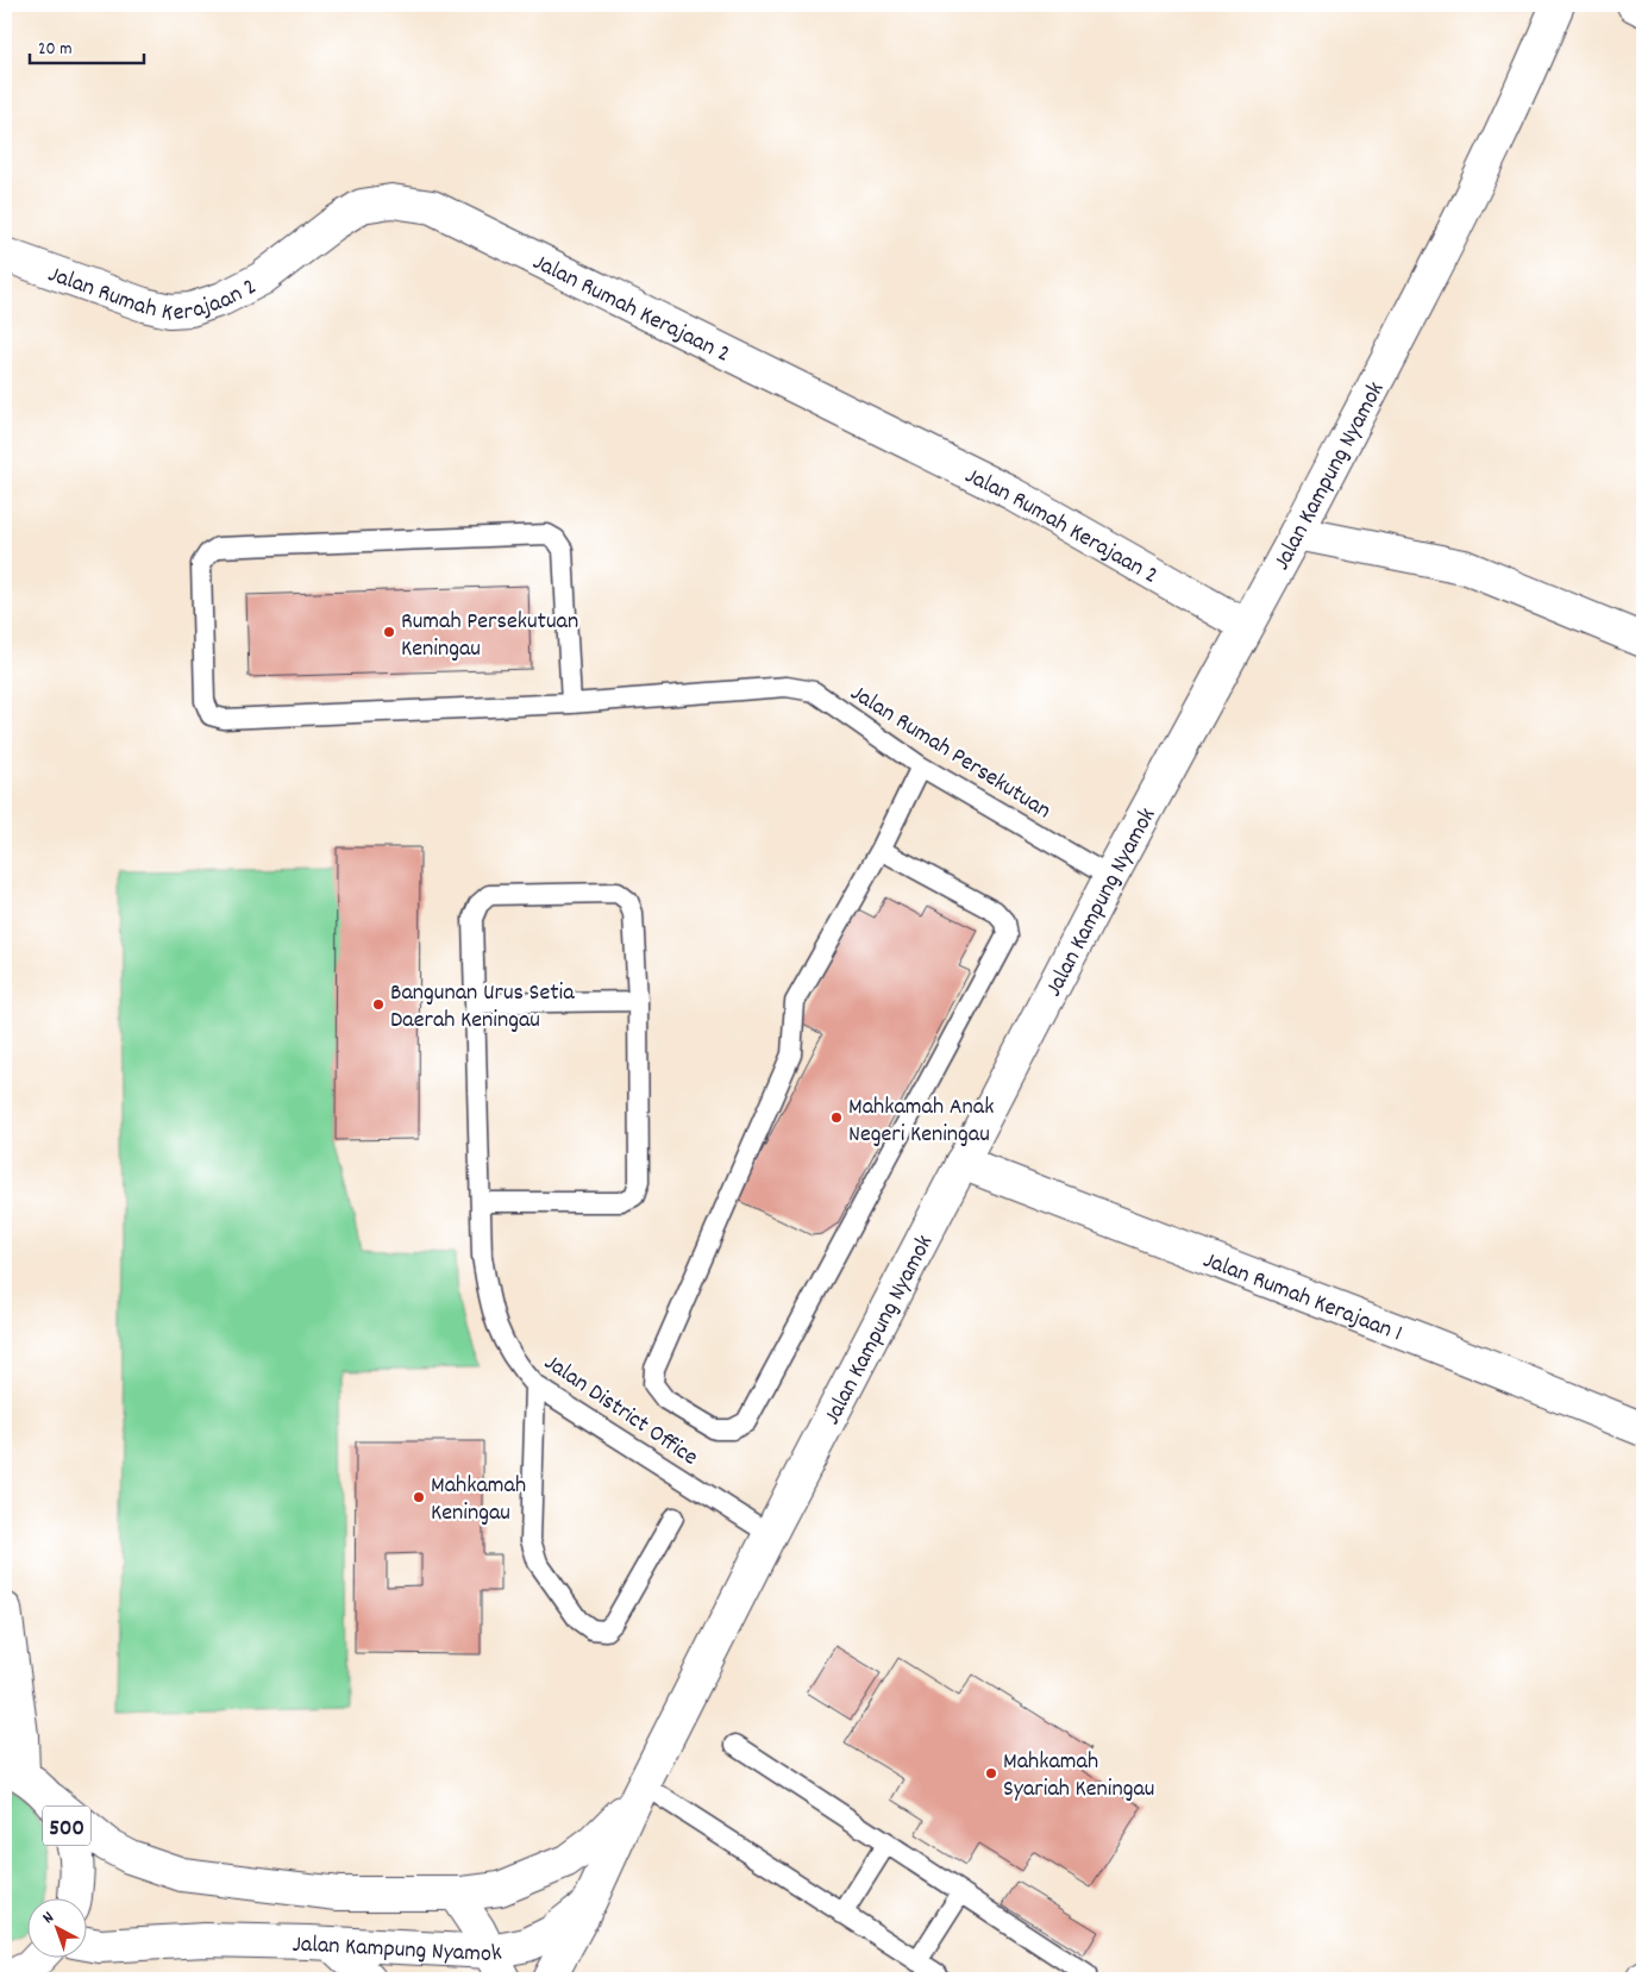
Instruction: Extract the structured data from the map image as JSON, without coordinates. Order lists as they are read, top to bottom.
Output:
{
  "streets": {
    "street": [
      "Jalan Rumah Kerajaan 2",
      "Jalan Kampung Nyamok",
      "Jalan Rumah Kerajaan 1",
      "500"
    ],
    "lane": ["Jalan Rumah Persekutuan", "Jalan District Office"]
  },
  "crossings": [
    ["Jalan Rumah Kerajaan 2", "Jalan Kampung Nyamok"],
    ["Jalan Kampung Nyamok", "Jalan Rumah Persekutuan"],
    ["Jalan Kampung Nyamok", "Jalan Rumah Kerajaan 1"],
    ["Jalan Kampung Nyamok", "Jalan District Office"],
    ["Jalan Kampung Nyamok", "500"]
  ],
  "places": [
    "Rumah Persekutuan Keningau",
    "Bangunan Urus Setia Daerah Keningau",
    "Mahkamah Anak Negeri Keningau",
    "Mahkamah Keningau",
    "Mahkamah Syariah Keningau"
  ],
  "scale_bar": "20 m",
  "north": "top left"
}
